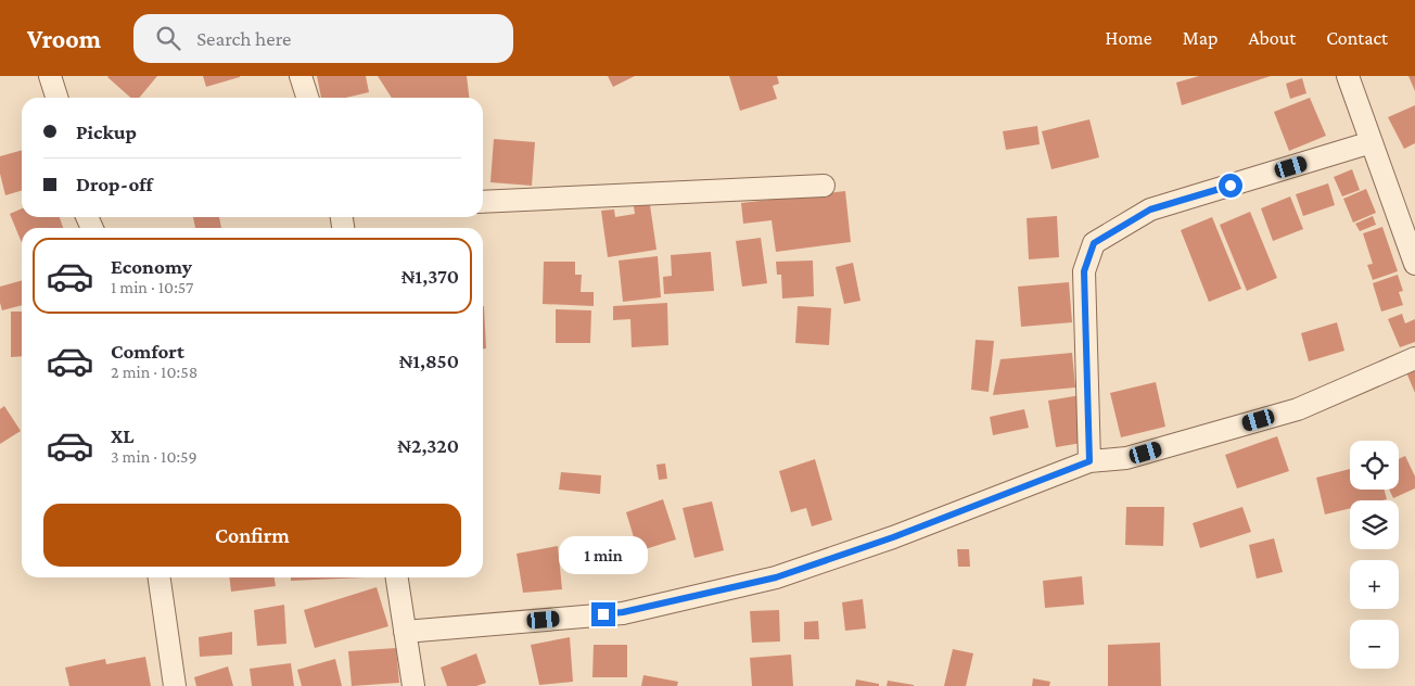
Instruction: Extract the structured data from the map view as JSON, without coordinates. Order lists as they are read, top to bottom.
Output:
{
  "page": {
    "header": "Vroom",
    "search": "Search here",
    "nav": [
      "Home",
      "Map",
      "About",
      "Contact"
    ],
    "banner": ["Pickup", "Drop-off"],
    "list": [
      {
        "name": "Economy",
        "note": "1 min · 10:57",
        "value": "₦1,370"
      },
      {
        "name": "Comfort",
        "note": "2 min · 10:58",
        "value": "₦1,850"
      },
      {
        "name": "XL",
        "note": "3 min · 10:59",
        "value": "₦2,320"
      }
    ],
    "map_buttons": ["+", "−"],
    "buttons": "Confirm",
    "bubble": "1 min"
  }
}
